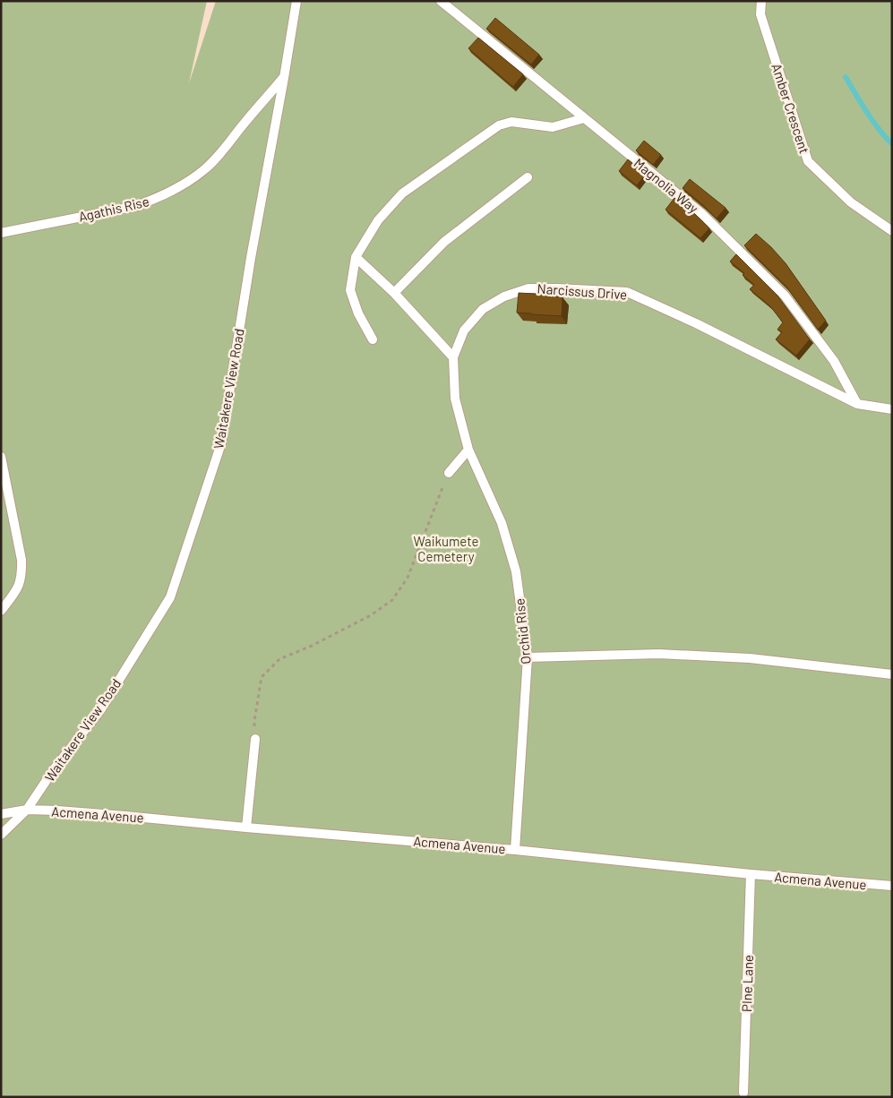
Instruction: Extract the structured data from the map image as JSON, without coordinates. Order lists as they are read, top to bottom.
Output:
{
  "streets": {
    "lane": [
      "Amber Crescent",
      "Magnolia Way",
      "Agathis Rise",
      "Narcissus Drive",
      "Waitakere View Road",
      "Orchid Rise",
      "Acmena Avenue",
      "PIne Lane"
    ]
  },
  "crossings": [
    ["Magnolia Way", "Narcissus Drive"],
    ["Agathis Rise", "Waitakere View Road"],
    ["Narcissus Drive", "Orchid Rise"],
    ["Waitakere View Road", "Acmena Avenue"],
    ["Orchid Rise", "Acmena Avenue"],
    ["Acmena Avenue", "PIne Lane"]
  ],
  "parks": ["Waikumete Cemetery"]
}
